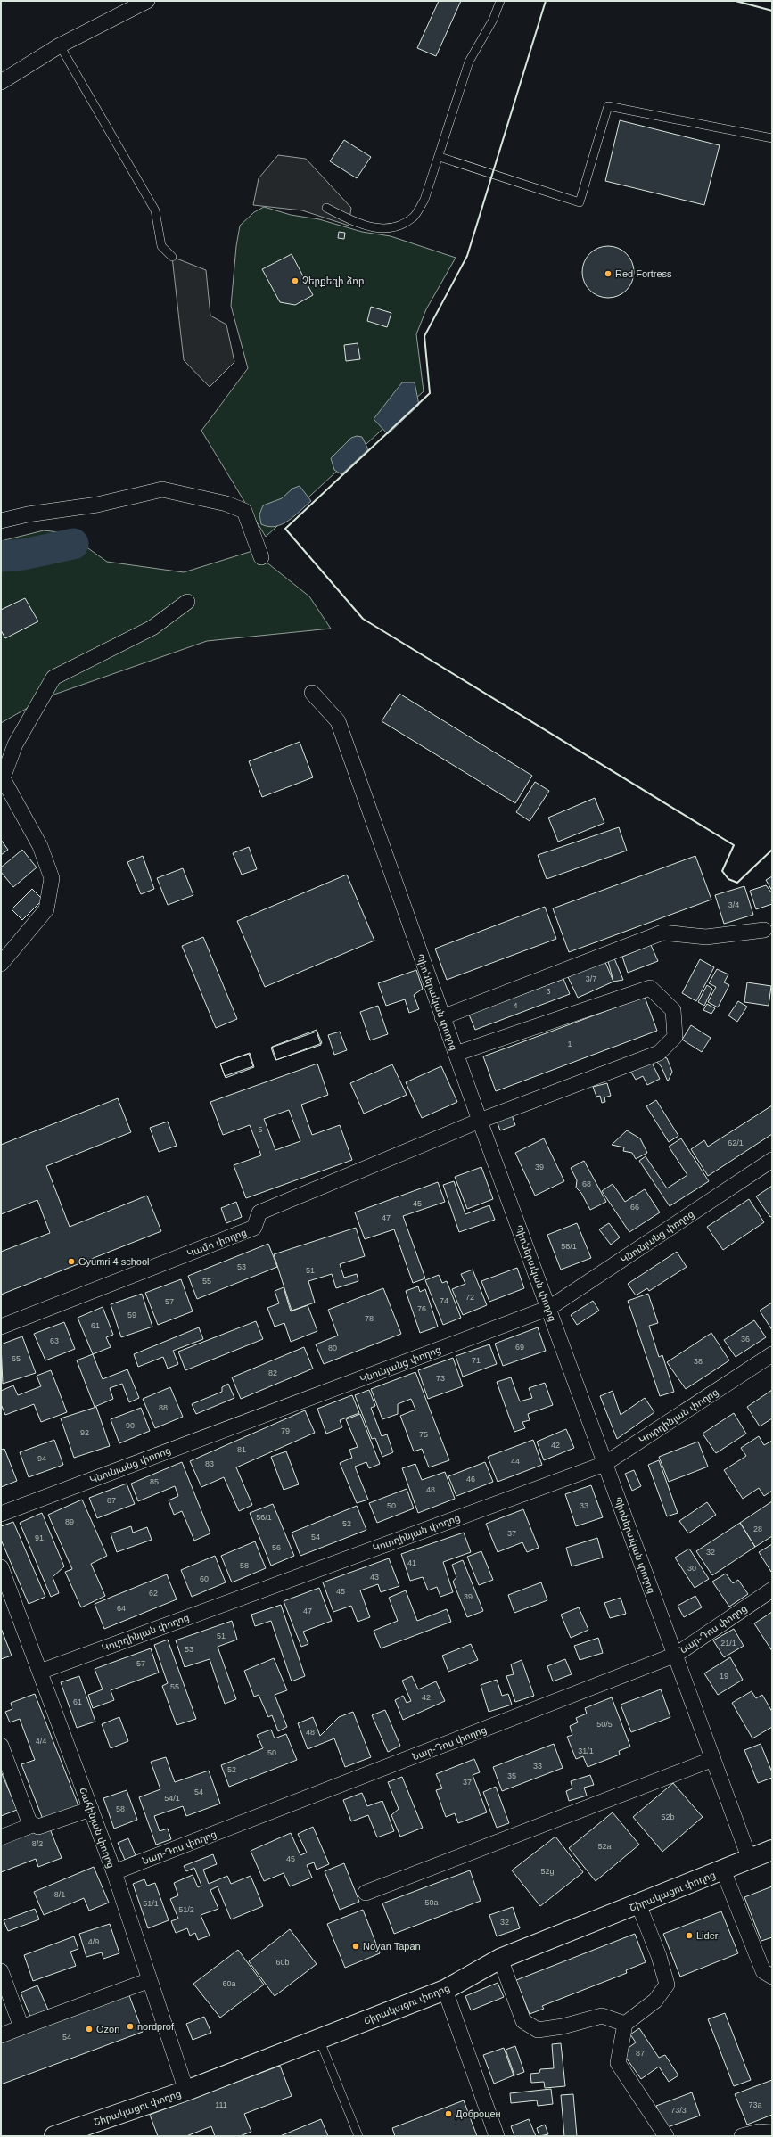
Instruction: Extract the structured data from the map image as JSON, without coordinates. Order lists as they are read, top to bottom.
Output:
{
  "streets": {
    "main road": ["Շիրակացու փողոց"],
    "street": [
      "Պիոներական փողոց",
      "Կնունյանց փողոց",
      "Կամո փողոց",
      "Կուրղինյան փողոց",
      "Նար-Դոս փողոց",
      "Շահինյան փողոց"
    ]
  },
  "crossings": [
    ["Պիոներական փողոց", "Կնունյանց փողոց"],
    ["Պիոներական փողոց", "Կամո փողոց"],
    ["Պիոներական փողոց", "Կուրղինյան փողոց"],
    ["Պիոներական փողոց", "Նար-Դոս փողոց"],
    ["Պիոներական փողոց", "Շիրակացու փողոց"],
    ["Կուրղինյան փողոց", "Շահինյան փողոց"],
    ["Նար-Դոս փողոց", "Շահինյան փողոց"],
    ["Շահինյան փողոց", "Շիրակացու փողոց"]
  ],
  "places": [
    "Red Fortress",
    "Չերքեզի ձոր",
    "Gyumri 4 school",
    "Lider",
    "Noyan Tapan",
    "nordprof",
    "Ozon",
    "Доброцен"
  ],
  "house_numbers": [
    "3/4",
    "3/7",
    "3",
    "4",
    "1",
    "5",
    "62/1",
    "39",
    "68",
    "45",
    "66",
    "47",
    "58/1",
    "53",
    "51",
    "55",
    "72",
    "74",
    "57",
    "76",
    "59",
    "78",
    "61",
    "36",
    "63",
    "69",
    "80",
    "65",
    "71",
    "38",
    "82",
    "73",
    "88",
    "90",
    "79",
    "92",
    "75",
    "42",
    "81",
    "94",
    "44",
    "83",
    "46",
    "85",
    "48",
    "87",
    "50",
    "33",
    "56/1",
    "89",
    "52",
    "28",
    "37",
    "54",
    "91",
    "56",
    "32",
    "41",
    "58",
    "30",
    "43",
    "60",
    "45",
    "62",
    "39",
    "64",
    "47",
    "51",
    "21/1",
    "53",
    "57",
    "19",
    "55",
    "42",
    "61",
    "50/5",
    "48",
    "4/4",
    "31/1",
    "50",
    "33",
    "52",
    "35",
    "37",
    "54",
    "54/1",
    "58",
    "52b",
    "8/2",
    "52a",
    "45",
    "52g",
    "8/1",
    "50a",
    "51/1",
    "51/2",
    "32",
    "4/9",
    "60b",
    "60a",
    "54",
    "87",
    "111",
    "73a",
    "73/3"
  ]
}
